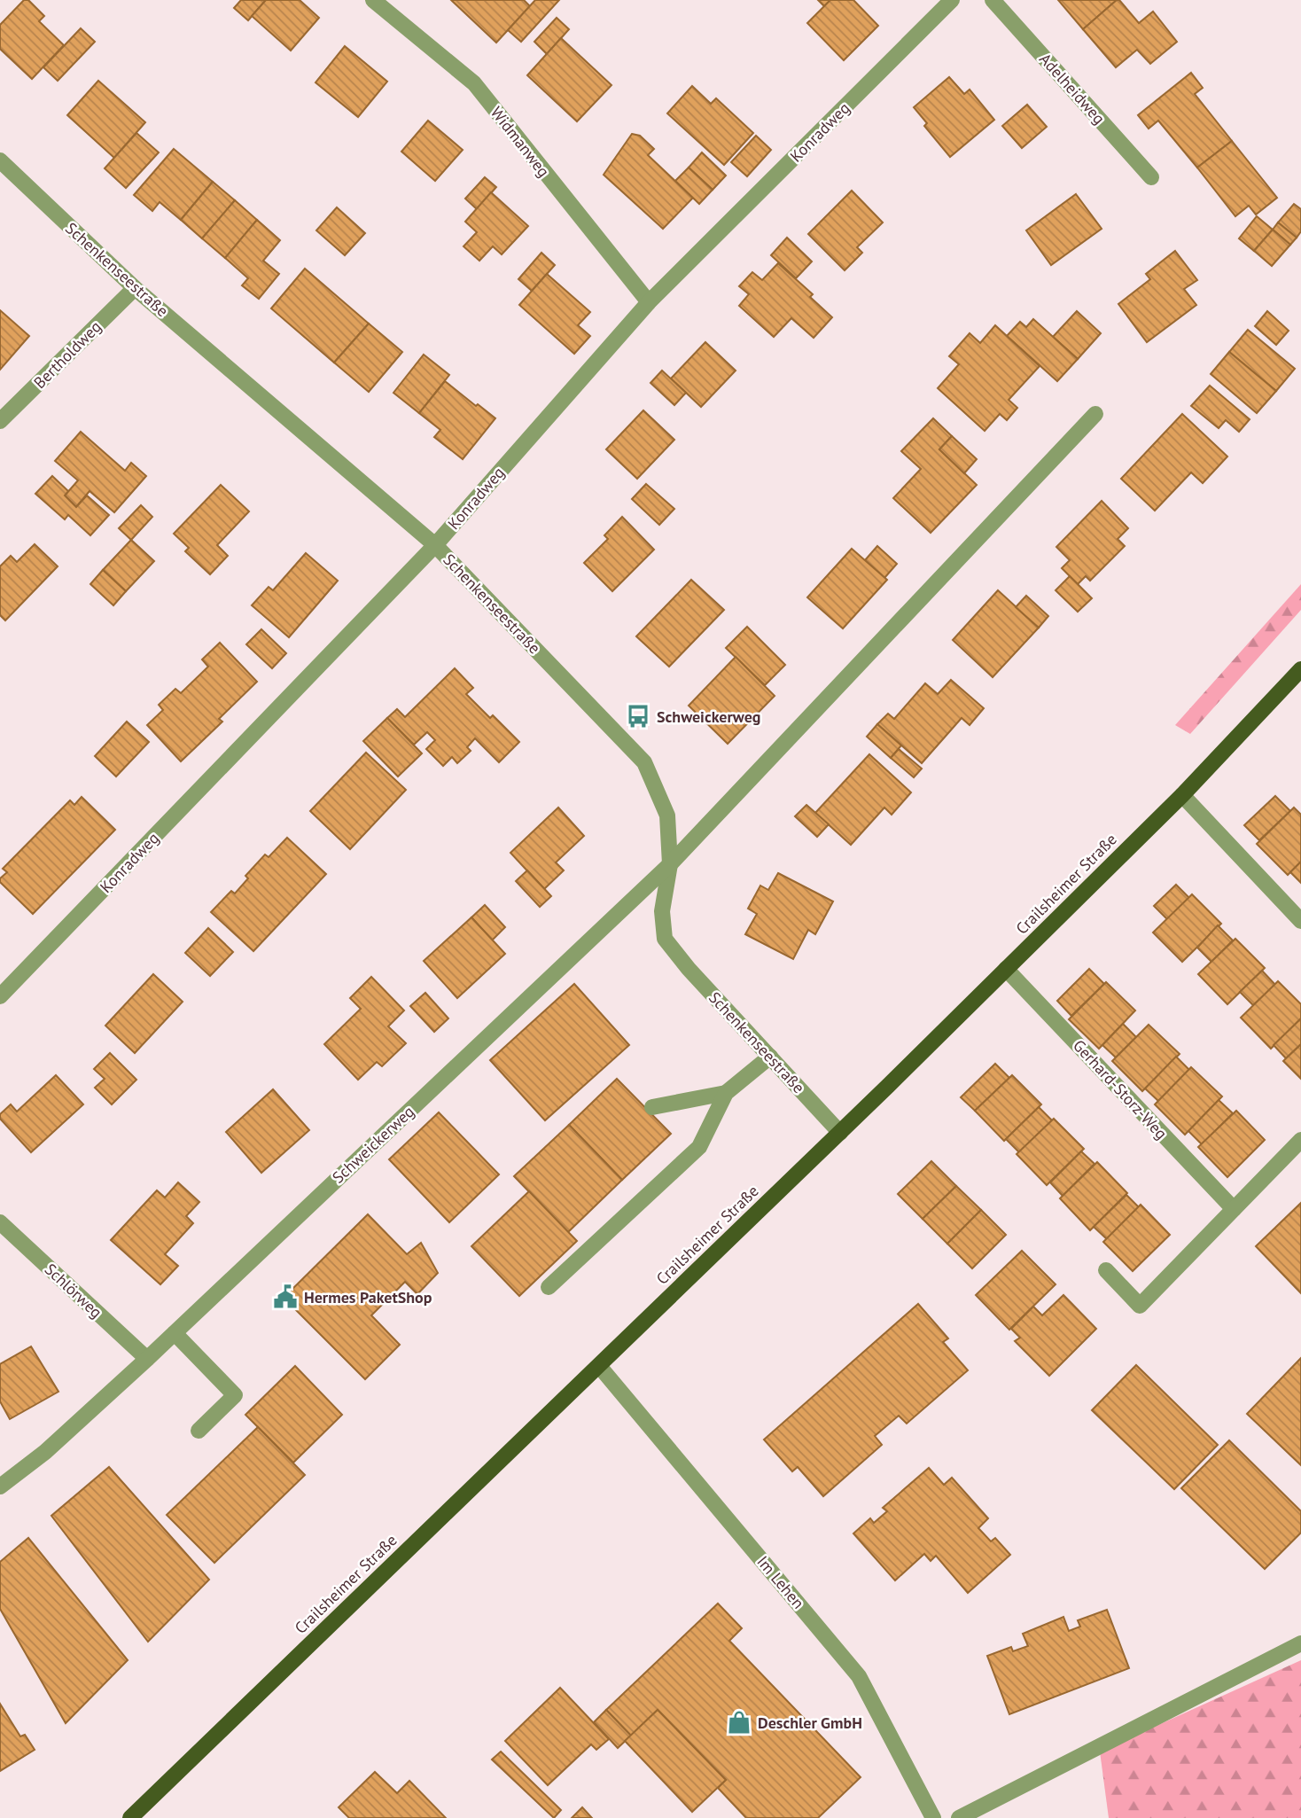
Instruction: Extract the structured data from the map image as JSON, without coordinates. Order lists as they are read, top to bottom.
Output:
{
  "streets": {
    "main road": ["Crailsheimer Straße"],
    "street": [
      "Adelheidweg",
      "Konradweg",
      "Widmanweg",
      "Schenkenseestraße",
      "Bertholdweg",
      "Gerhard-Storz-Weg",
      "Schweickerweg",
      "Schlörweg",
      "Im Lehen"
    ]
  },
  "crossings": [
    ["Konradweg", "Widmanweg"],
    ["Konradweg", "Schenkenseestraße"],
    ["Schenkenseestraße", "Bertholdweg"],
    ["Schenkenseestraße", "Crailsheimer Straße"],
    ["Schenkenseestraße", "Schweickerweg"],
    ["Crailsheimer Straße", "Gerhard-Storz-Weg"],
    ["Crailsheimer Straße", "Im Lehen"],
    ["Schweickerweg", "Schlörweg"]
  ],
  "places": {
    "bus stop": ["Schweickerweg"],
    "public building": ["Hermes PaketShop"],
    "shop": ["Deschler GmbH"]
  }
}
